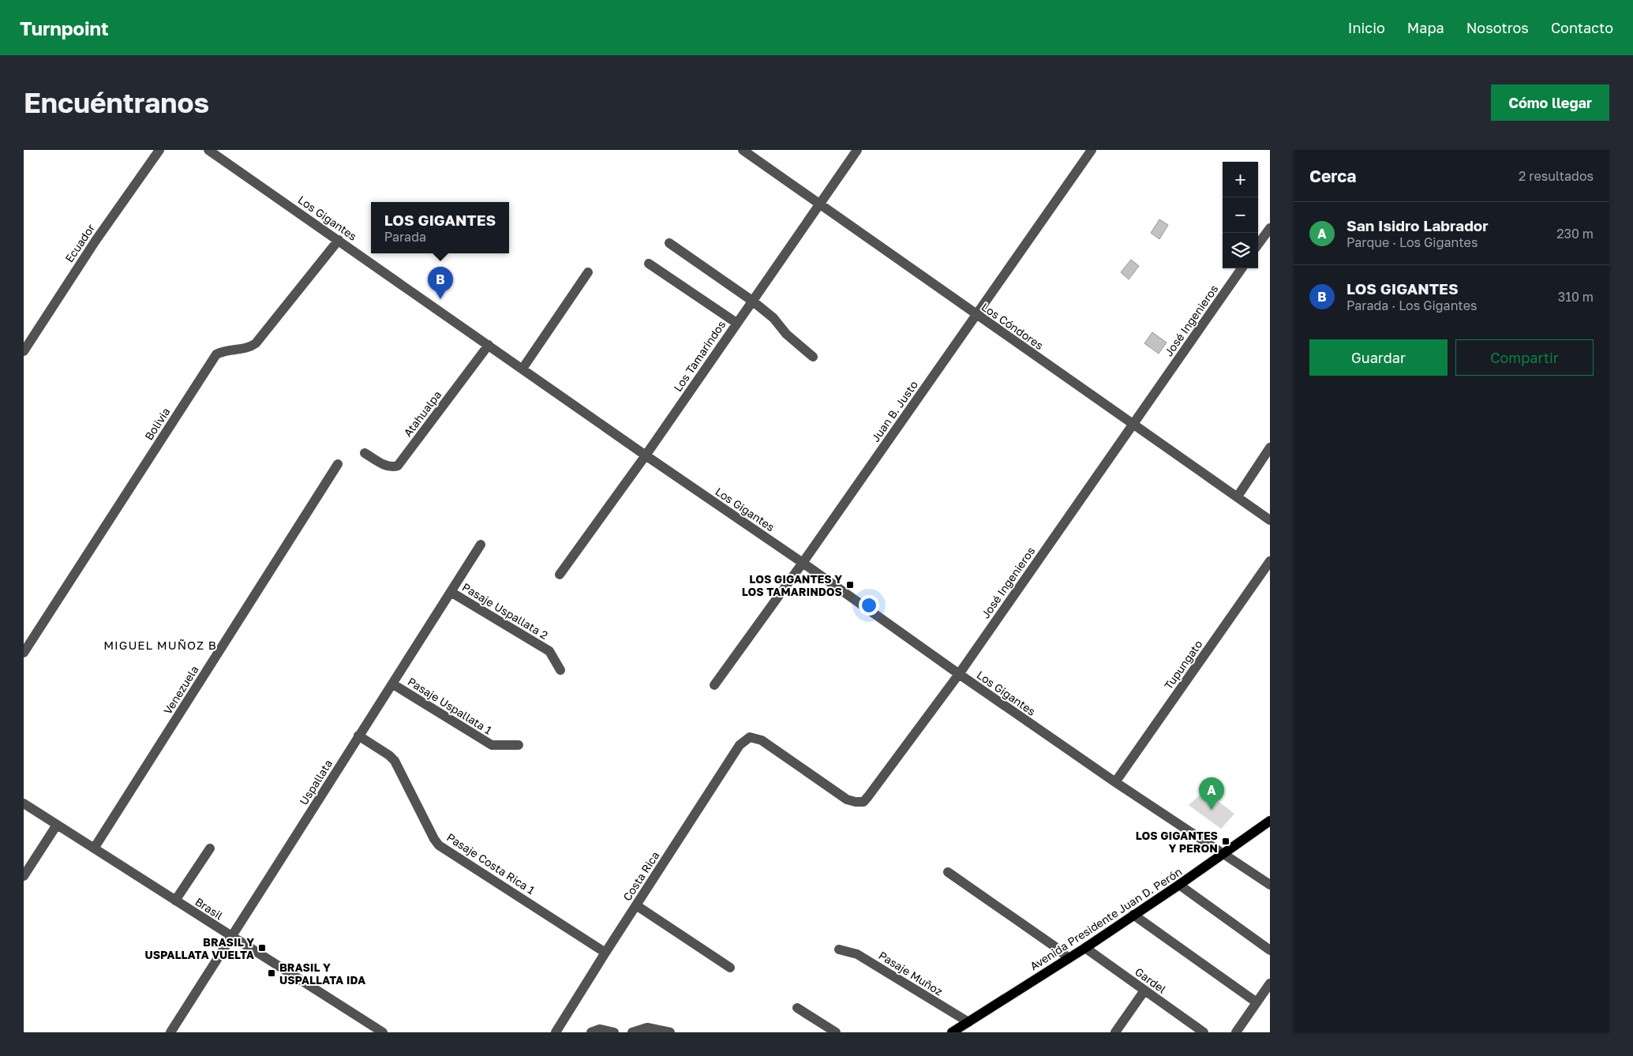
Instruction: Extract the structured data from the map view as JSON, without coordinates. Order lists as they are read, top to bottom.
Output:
{
  "streets": {
    "main road": ["Avenida Presidente Juan D. Perón"],
    "street": [
      "Los Gigantes",
      "Ecuador",
      "José Ingenieros",
      "Los Cóndores",
      "Los Tamarindos",
      "Juan B. Justo",
      "Atahualpa",
      "Bolivia",
      "Pasaje Uspallata 2",
      "Tupungato",
      "Venezuela",
      "Pasaje Uspallata 1",
      "Uspallata",
      "Pasaje Costa Rica 1",
      "Costa Rica",
      "Brasil",
      "Pasaje Muñoz",
      "Gardel"
    ]
  },
  "crossings": [
    ["Los Gigantes", "José Ingenieros"],
    ["Los Gigantes", "Los Tamarindos"],
    ["Los Gigantes", "Juan B. Justo"],
    ["Los Gigantes", "Atahualpa"],
    ["Los Gigantes", "Bolivia"],
    ["Los Gigantes", "Tupungato"],
    ["Los Gigantes", "Avenida Presidente Juan D. Perón"],
    ["José Ingenieros", "Los Cóndores"],
    ["José Ingenieros", "Costa Rica"],
    ["Los Cóndores", "Los Tamarindos"],
    ["Los Cóndores", "Juan B. Justo"],
    ["Pasaje Uspallata 2", "Uspallata"],
    ["Venezuela", "Brasil"],
    ["Pasaje Uspallata 1", "Uspallata"],
    ["Uspallata", "Pasaje Costa Rica 1"],
    ["Uspallata", "Brasil"],
    ["Pasaje Costa Rica 1", "Costa Rica"],
    ["Avenida Presidente Juan D. Perón", "Pasaje Muñoz"],
    ["Avenida Presidente Juan D. Perón", "Gardel"]
  ],
  "districts": ["MIGUEL MUÑOZ B"],
  "places": {
    "transit": [
      "LOS GIGANTES Y LOS TAMARINDOS",
      "LOS GIGANTES Y PERON",
      "BRASIL Y USPALLATA VUELTA",
      "BRASIL Y USPALLATA IDA"
    ]
  },
  "page": {
    "header": "Turnpoint",
    "nav": [
      "Inicio",
      "Mapa",
      "Nosotros",
      "Contacto"
    ],
    "buttons": [
      "Cómo llegar",
      ["Guardar", "Compartir"]
    ],
    "title": "Encuéntranos",
    "heading": ["Cerca", "2 resultados"],
    "map_buttons": ["+", "−"],
    "list": [
      {
        "mark": "A",
        "name": "San Isidro Labrador",
        "note": "Parque · Los Gigantes",
        "value": "230 m"
      },
      {
        "mark": "B",
        "name": "LOS GIGANTES",
        "note": "Parada · Los Gigantes",
        "value": "310 m"
      }
    ],
    "popup": ["LOS GIGANTES", "Parada"],
    "pins": ["B", "A"]
  }
}
